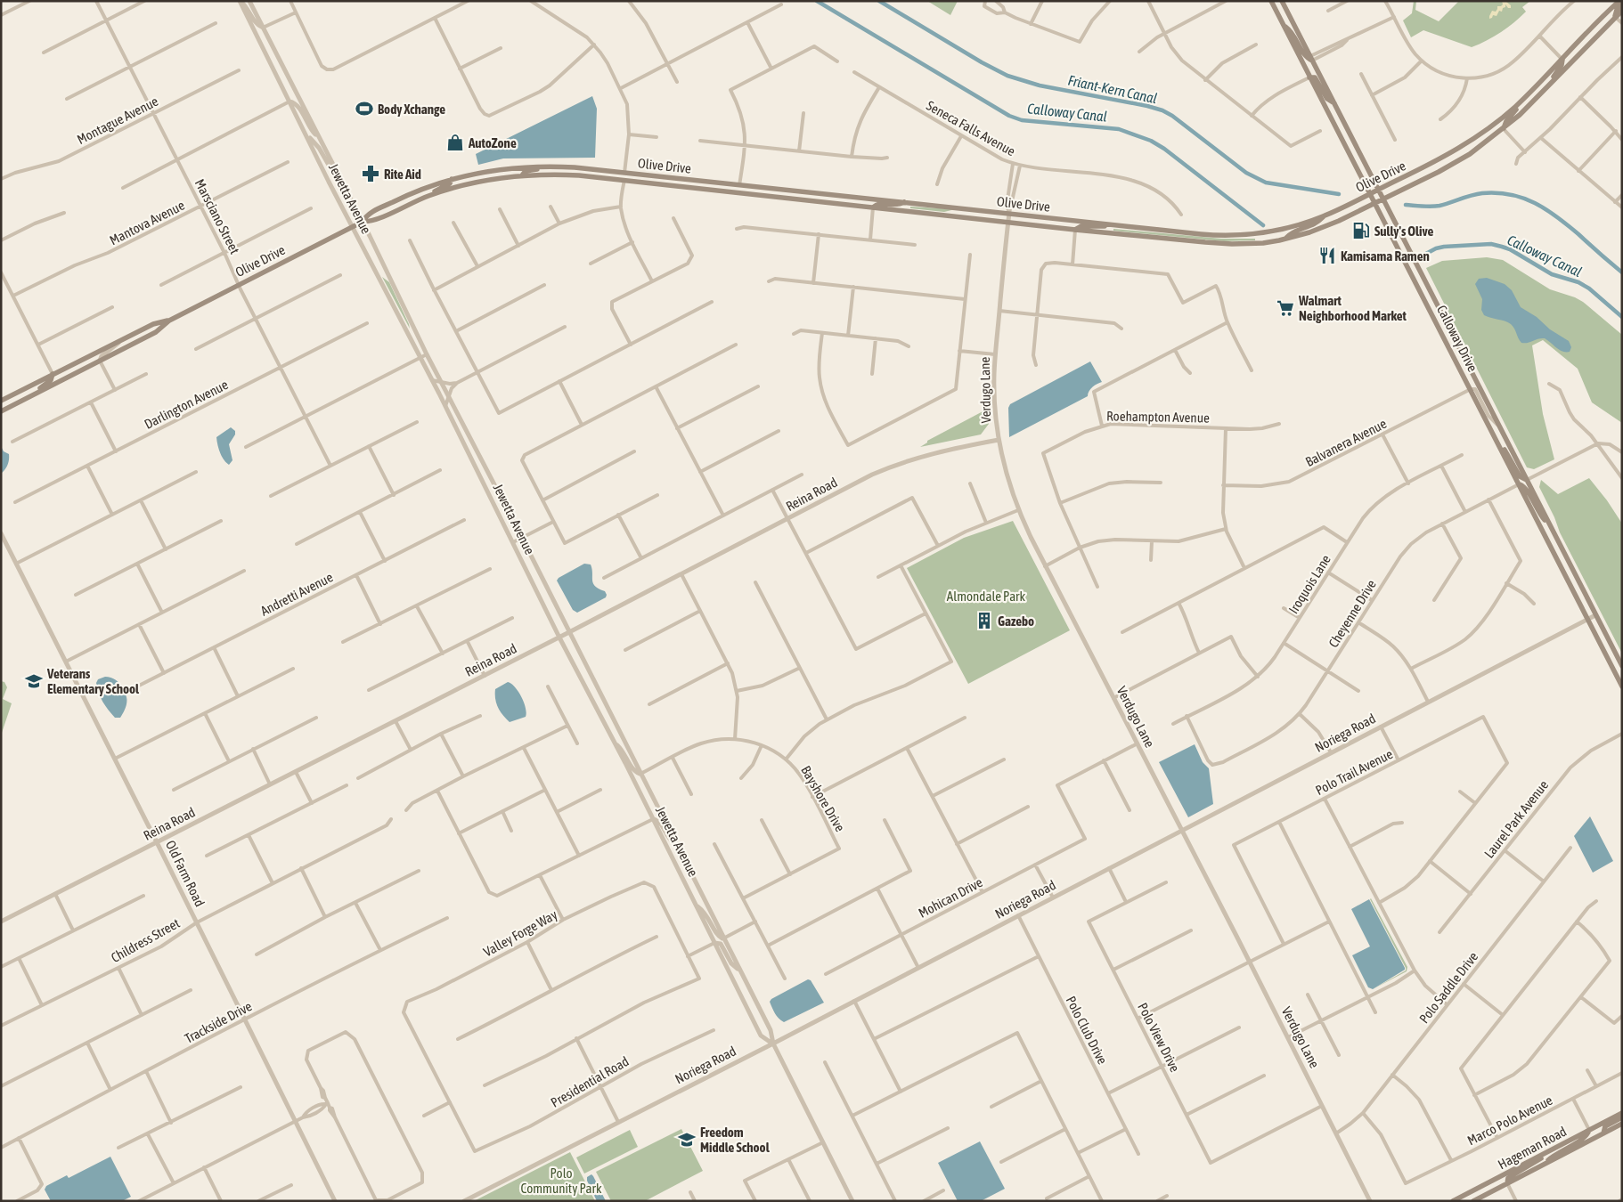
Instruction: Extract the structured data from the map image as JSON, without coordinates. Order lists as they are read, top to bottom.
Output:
{
  "streets": {
    "main road": ["Olive Drive", "Calloway Drive", "Hageman Road"],
    "street": [
      "Montague Avenue",
      "Seneca Falls Avenue",
      "Jewetta Avenue",
      "Marsciano Street",
      "Mantova Avenue",
      "Verdugo Lane",
      "Darlington Avenue",
      "Roehampton Avenue",
      "Balvanera Avenue",
      "Reina Road",
      "Iroquois Lane",
      "Andretti Avenue",
      "Cheyenne Drive",
      "Noriega Road",
      "Polo Trail Avenue",
      "Bayshore Drive",
      "Laurel Park Avenue",
      "Old Farm Road",
      "Mohican Drive",
      "Valley Forge Way",
      "Childress Street",
      "Polo Saddle Drive",
      "Trackside Drive",
      "Polo Club Drive",
      "Polo View Drive",
      "Presidential Road",
      "Marco Polo Avenue"
    ]
  },
  "crossings": [
    ["Montague Avenue", "Marsciano Street"],
    ["Olive Drive", "Jewetta Avenue"],
    ["Olive Drive", "Marsciano Street"],
    ["Olive Drive", "Calloway Drive"],
    ["Olive Drive", "Verdugo Lane"],
    ["Jewetta Avenue", "Reina Road"],
    ["Jewetta Avenue", "Noriega Road"],
    ["Jewetta Avenue", "Bayshore Drive"],
    ["Marsciano Street", "Mantova Avenue"],
    ["Marsciano Street", "Darlington Avenue"],
    ["Calloway Drive", "Balvanera Avenue"],
    ["Calloway Drive", "Cheyenne Drive"],
    ["Calloway Drive", "Noriega Road"],
    ["Verdugo Lane", "Reina Road"],
    ["Verdugo Lane", "Noriega Road"],
    ["Verdugo Lane", "Polo Saddle Drive"],
    ["Verdugo Lane", "Polo View Drive"],
    ["Reina Road", "Old Farm Road"],
    ["Iroquois Lane", "Cheyenne Drive"],
    ["Noriega Road", "Polo Club Drive"],
    ["Old Farm Road", "Childress Street"],
    ["Old Farm Road", "Trackside Drive"],
    ["Valley Forge Way", "Presidential Road"],
    ["Polo Saddle Drive", "Marco Polo Avenue"]
  ],
  "water": ["Friant-Kern Canal", "Calloway Canal"],
  "parks": ["Almondale Park", "Polo Community Park"],
  "places": {
    "sports": ["Body Xchange"],
    "shop": ["AutoZone"],
    "pharmacy": ["Rite Aid"],
    "fuel station": ["Sully's Olive"],
    "restaurant": ["Kamisama Ramen"],
    "supermarket": ["Walmart Neighborhood Market"],
    "building": ["Gazebo"],
    "school or university": ["Veterans Elementary School", "Freedom Middle School"]
  }
}
